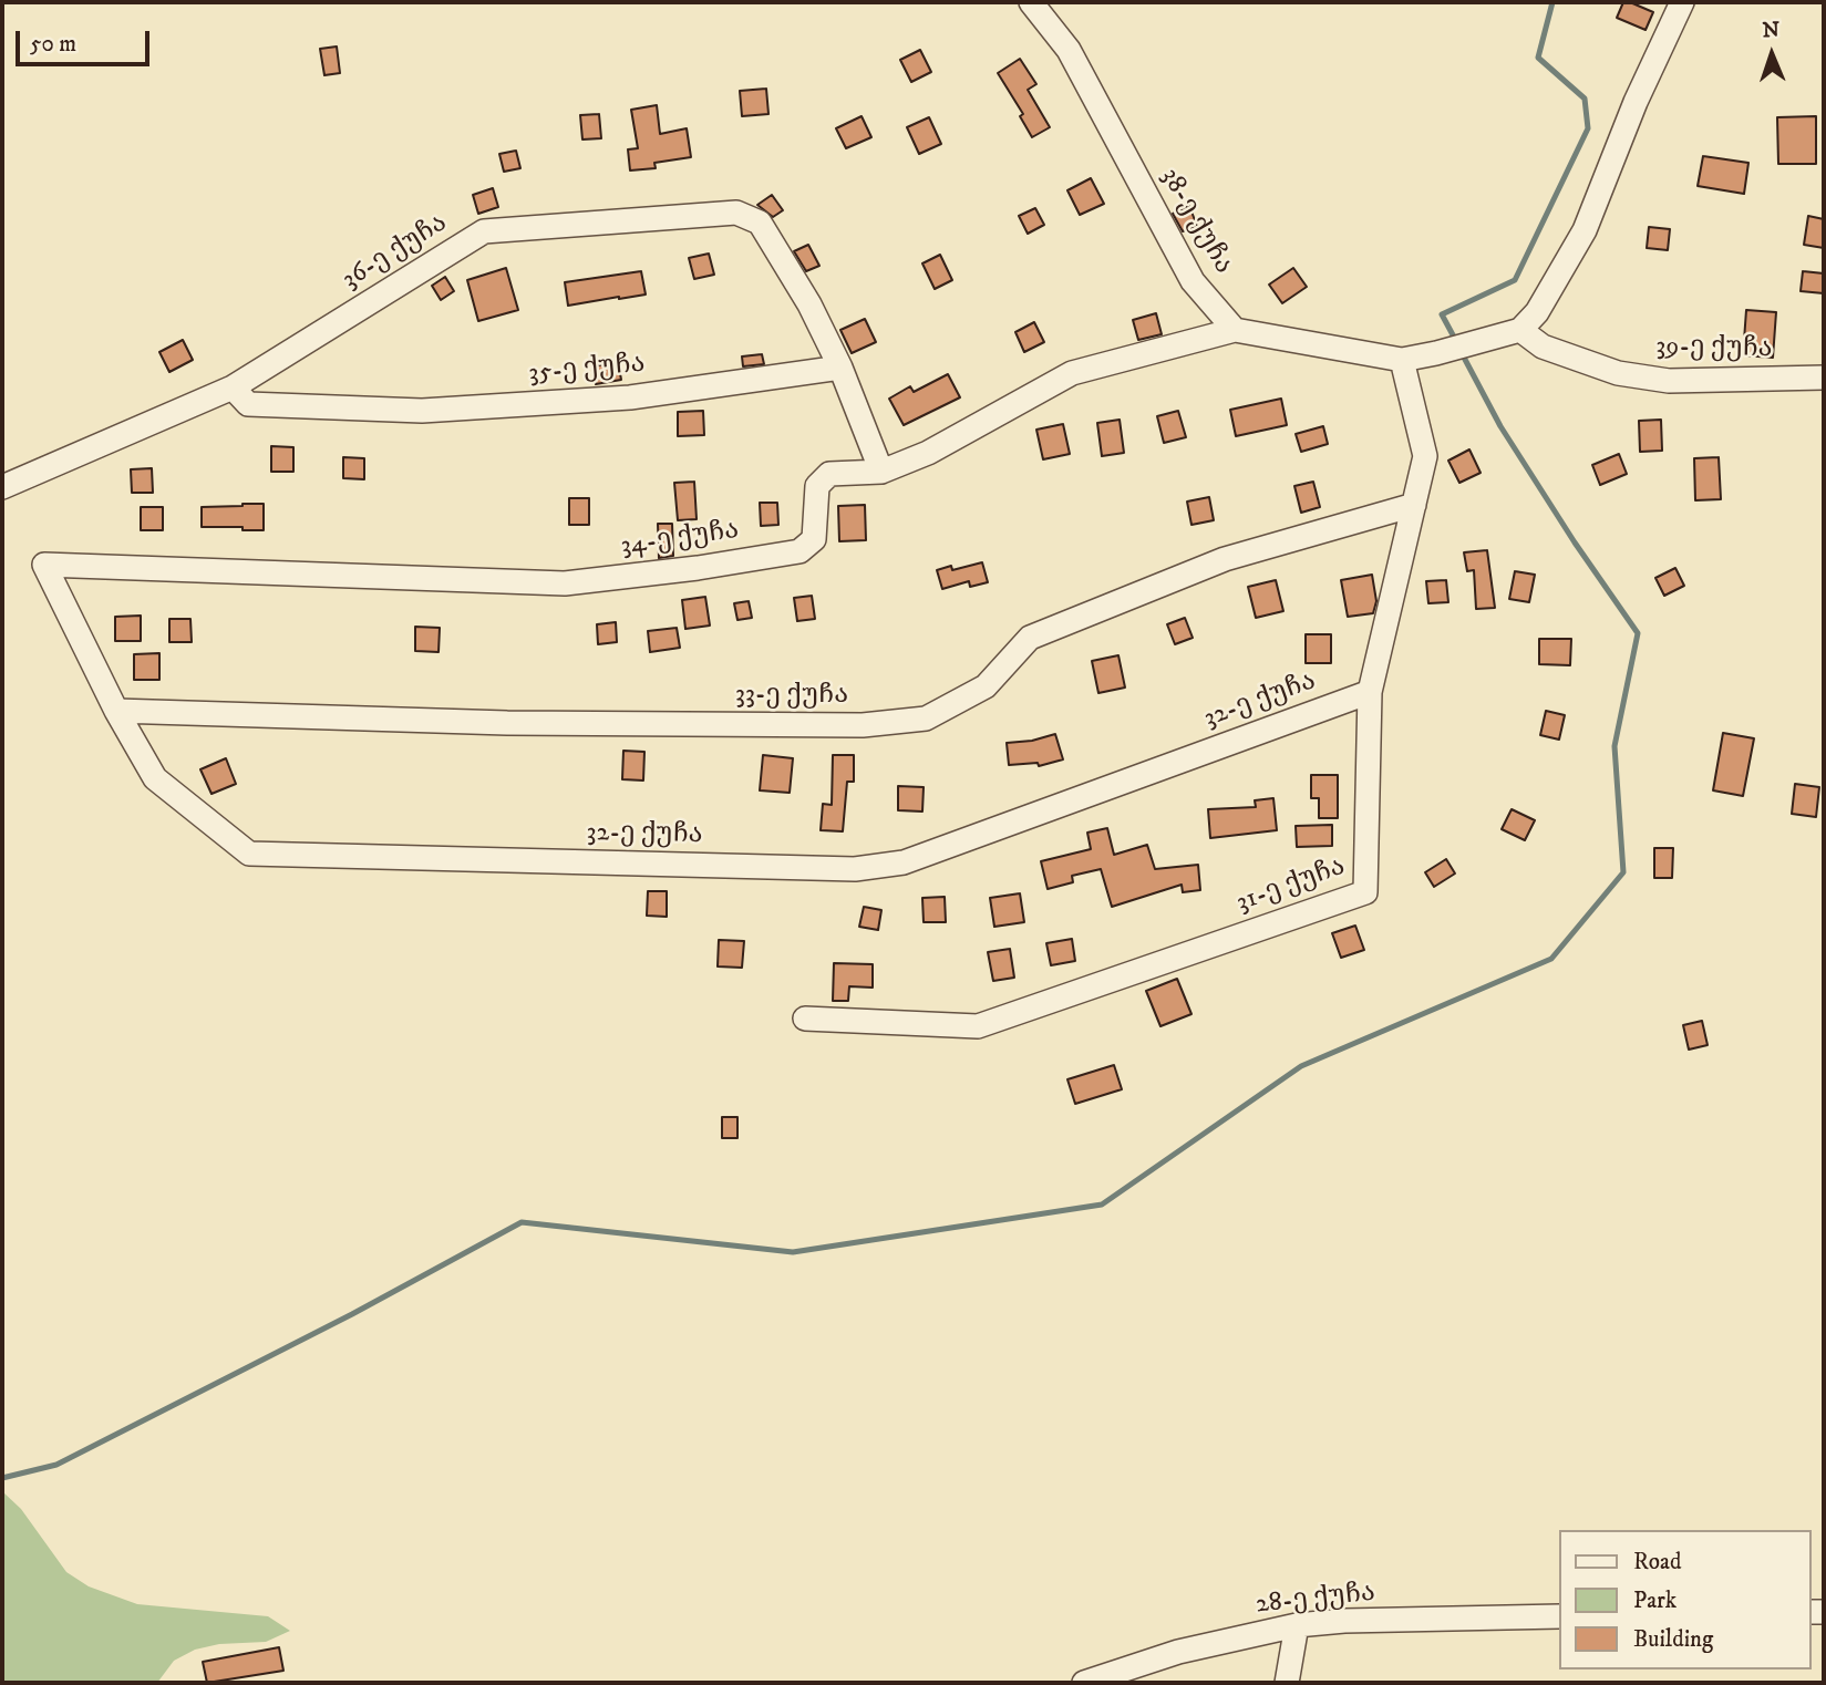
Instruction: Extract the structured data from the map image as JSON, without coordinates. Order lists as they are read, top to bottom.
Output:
{
  "streets": {
    "street": [
      "38-ე ქუჩა",
      "36-ე ქუჩა",
      "39-ე ქუჩა",
      "35-ე ქუჩა",
      "34-ე ქუჩა",
      "33-ე ქუჩა",
      "32-ე ქუჩა",
      "31-ე ქუჩა",
      "28-ე ქუჩა"
    ]
  },
  "crossings": [
    ["38-ე ქუჩა", "34-ე ქუჩა"],
    ["36-ე ქუჩა", "35-ე ქუჩა"],
    ["34-ე ქუჩა", "32-ე ქუჩა"],
    ["33-ე ქუჩა", "32-ე ქუჩა"],
    ["33-ე ქუჩა", "31-ე ქუჩა"],
    ["32-ე ქუჩა", "31-ე ქუჩა"]
  ],
  "legend": ["Road", "Park", "Building"],
  "scale_bar": "50 m",
  "north": "top"
}
